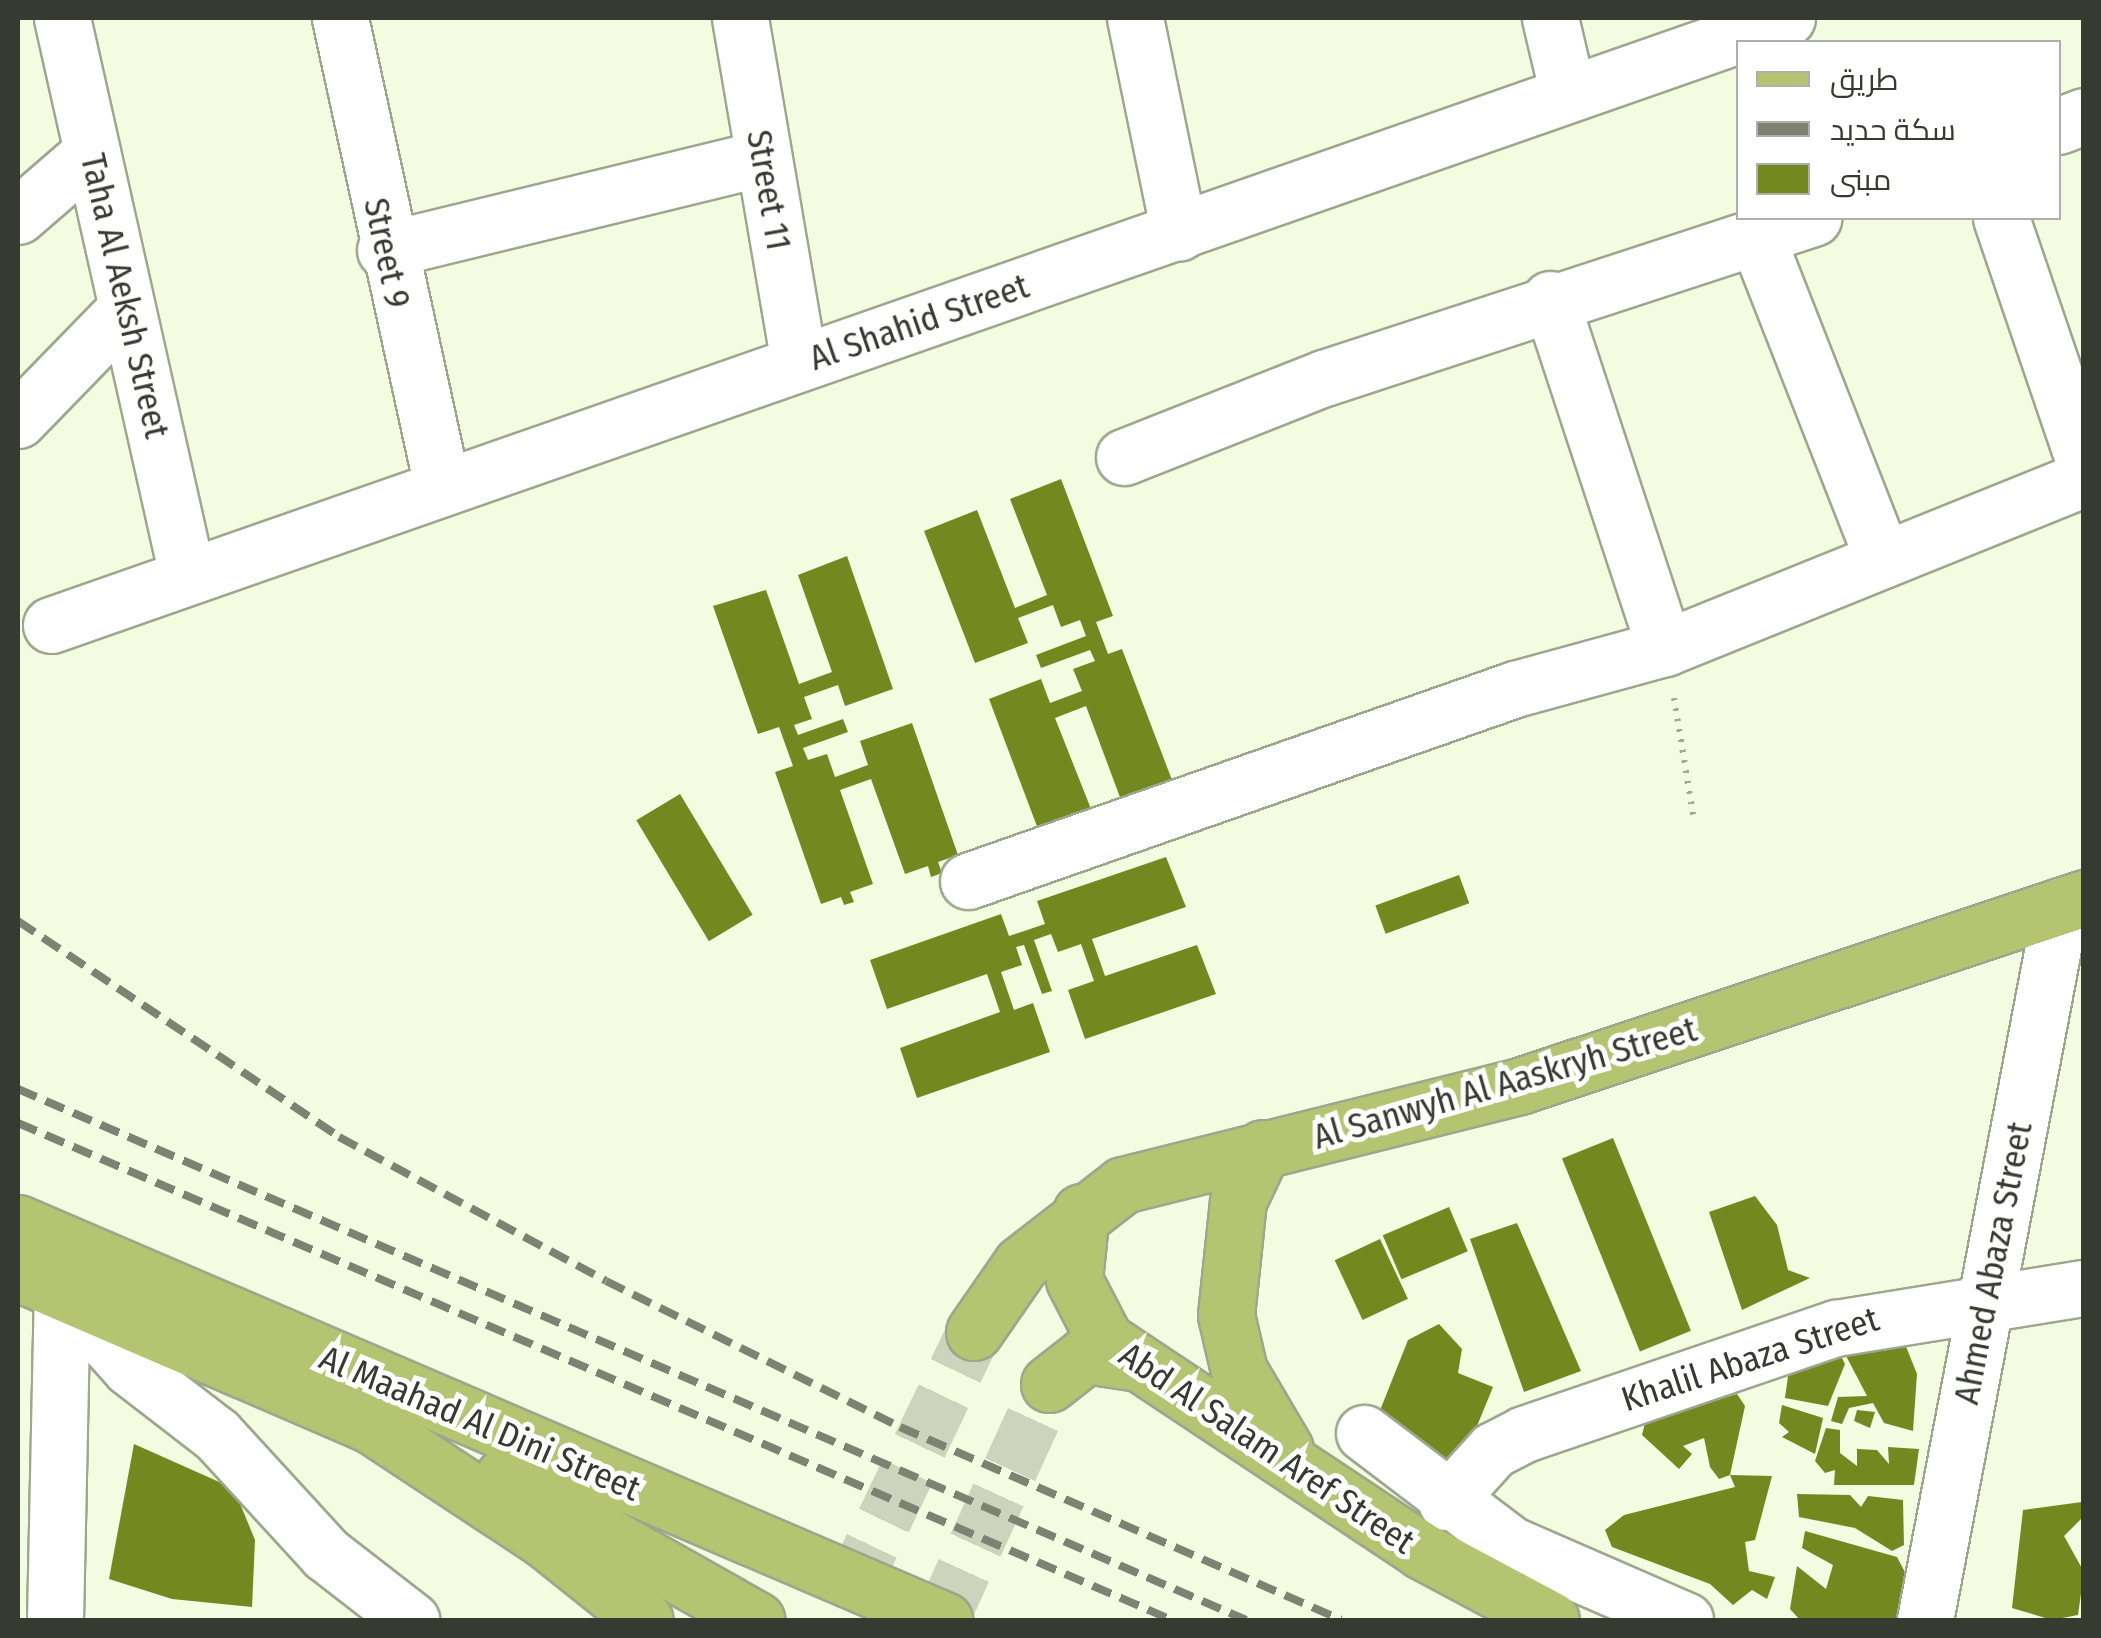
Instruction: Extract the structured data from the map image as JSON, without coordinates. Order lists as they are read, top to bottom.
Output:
{
  "streets": {
    "main road": ["Al Sanwyh Al Aaskryh Street", "Al Maahad Al Dini Street", "Abd Al Salam Aref Street"],
    "street": [
      "Street 11",
      "Street 9",
      "Taha Al Aeksh Street",
      "Al Shahid Street",
      "Ahmed Abaza Street",
      "Khalil Abaza Street"
    ]
  },
  "crossings": [
    ["Street 11", "Al Shahid Street"],
    ["Street 9", "Al Shahid Street"],
    ["Taha Al Aeksh Street", "Al Shahid Street"],
    ["Al Sanwyh Al Aaskryh Street", "Ahmed Abaza Street"],
    ["Al Sanwyh Al Aaskryh Street", "Abd Al Salam Aref Street"],
    ["Ahmed Abaza Street", "Khalil Abaza Street"],
    ["Khalil Abaza Street", "Abd Al Salam Aref Street"]
  ],
  "legend": ["طريق", "سكة حديد", "مبنى"]
}
